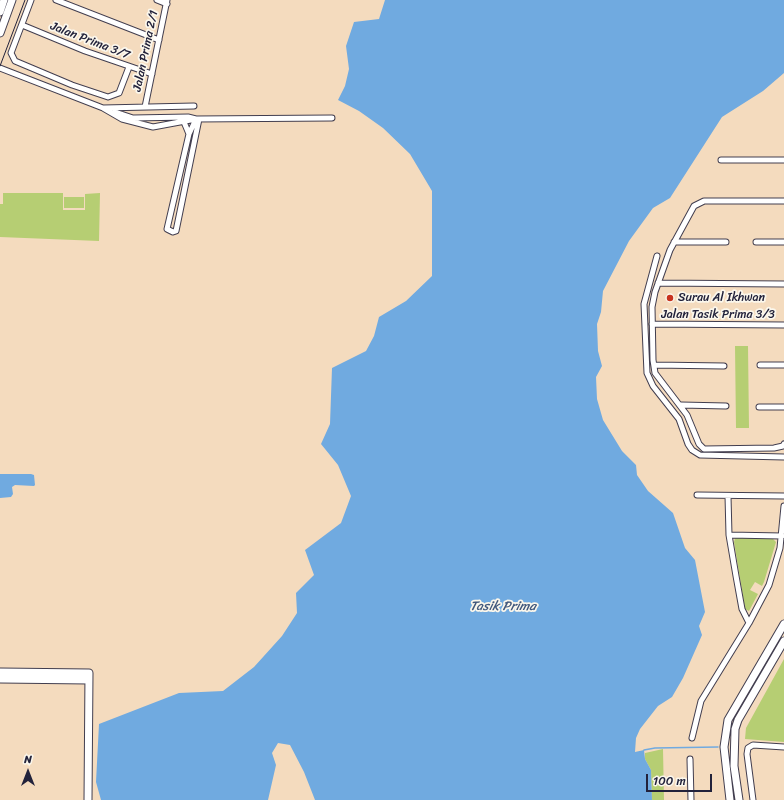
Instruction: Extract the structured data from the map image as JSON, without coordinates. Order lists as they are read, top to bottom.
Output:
{
  "streets": {
    "street": ["Jalan Prima 3/7", "Jalan Prima 2/1", "Jalan Tasik Prima 3/3"]
  },
  "crossings": [
    ["Jalan Prima 3/7", "Jalan Prima 2/1"]
  ],
  "water": ["Tasik Prima"],
  "places": ["Surau Al Ikhwan"],
  "scale_bar": "100 m",
  "north": "top"
}
